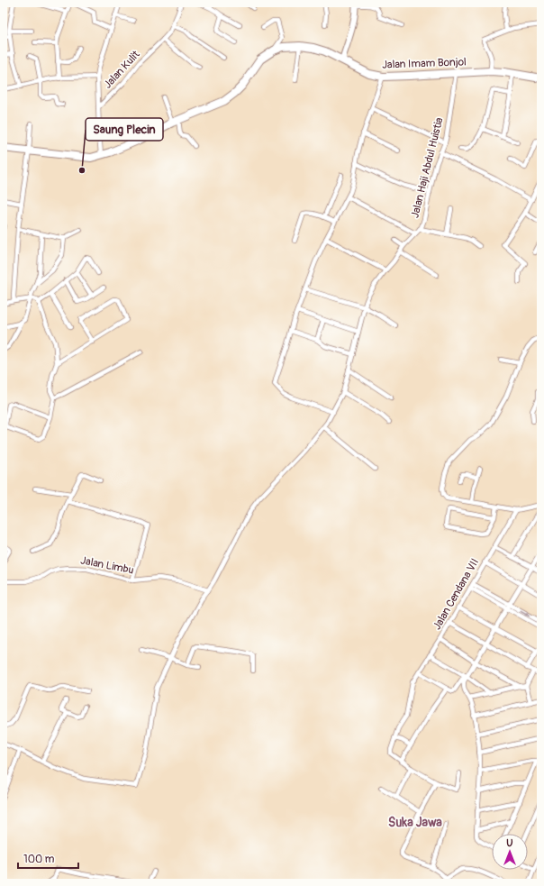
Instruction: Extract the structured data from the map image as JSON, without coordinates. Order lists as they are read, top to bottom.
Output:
{
  "streets": {
    "highway": ["Jalan Imam Bonjol"],
    "street": [
      "Jalan Kulit",
      "Jalan Haji Abdul Huistia",
      "Jalan Limbu",
      "Jalan Cendana VII"
    ]
  },
  "crossings": [
    ["Jalan Imam Bonjol", "Jalan Haji Abdul Huistia"],
    ["Jalan Haji Abdul Huistia", "Jalan Limbu"]
  ],
  "districts": ["Suka Jawa"],
  "places": ["Saung Plecin"],
  "scale_bar": "100 m",
  "north": "top"
}
